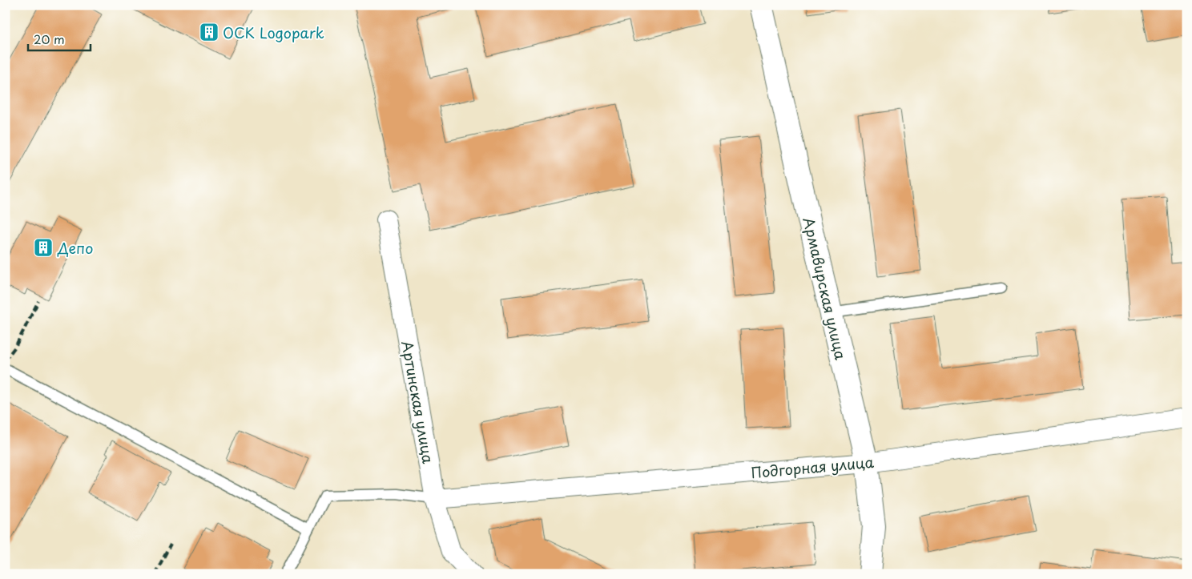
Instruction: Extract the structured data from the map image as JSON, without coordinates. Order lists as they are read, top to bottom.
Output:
{
  "streets": {
    "main road": ["Армавирская улица"],
    "street": ["Артинская улица", "Подгорная улица"]
  },
  "crossings": [
    ["Армавирская улица", "Подгорная улица"],
    ["Артинская улица", "Подгорная улица"]
  ],
  "places": {
    "building": ["ОСК Logopark", "Депо"]
  },
  "scale_bar": "20 m"
}
